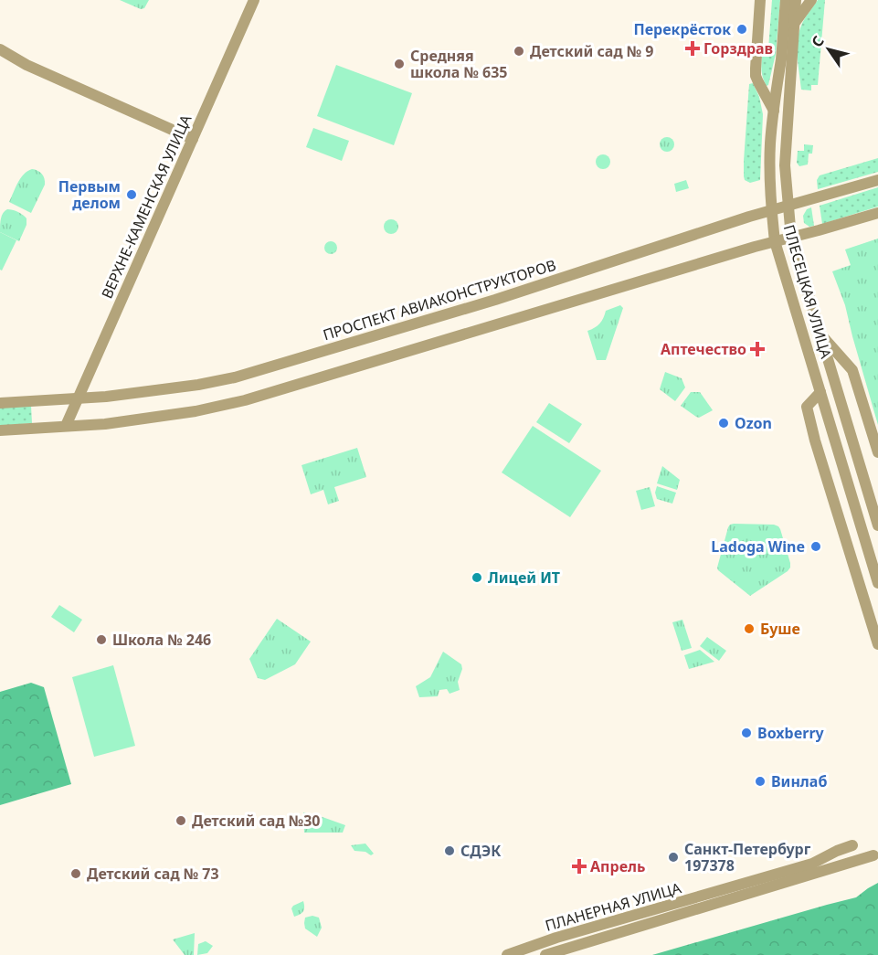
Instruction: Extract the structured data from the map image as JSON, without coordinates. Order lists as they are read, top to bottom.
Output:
{
  "streets": {
    "street": [
      "ВЕРХНЕ-КАМЕНСКАЯ УЛИЦА",
      "ПЛЕСЕЦКАЯ УЛИЦА",
      "ПРОСПЕКТ АВИАКОНСТРУКТОРОВ",
      "ПЛАНЕРНАЯ УЛИЦА"
    ]
  },
  "crossings": [
    ["ВЕРХНЕ-КАМЕНСКАЯ УЛИЦА", "ПРОСПЕКТ АВИАКОНСТРУКТОРОВ"],
    ["ПЛЕСЕЦКАЯ УЛИЦА", "ПРОСПЕКТ АВИАКОНСТРУКТОРОВ"]
  ],
  "places": {
    "other": [
      "Перекрёсток",
      "Детский сад № 9",
      "Средняя школа № 635",
      "Первым делом",
      "Ozon",
      "Ladoga Wine",
      "Лицей ИТ",
      "Буше",
      "Школа № 246",
      "Boxberry",
      "Винлаб",
      "Детский сад №30",
      "СДЭК",
      "Санкт-Петербург 197378",
      "Детский сад № 73"
    ],
    "health": ["Горздрав", "Аптечество", "Апрель"]
  },
  "north": "top left"
}
